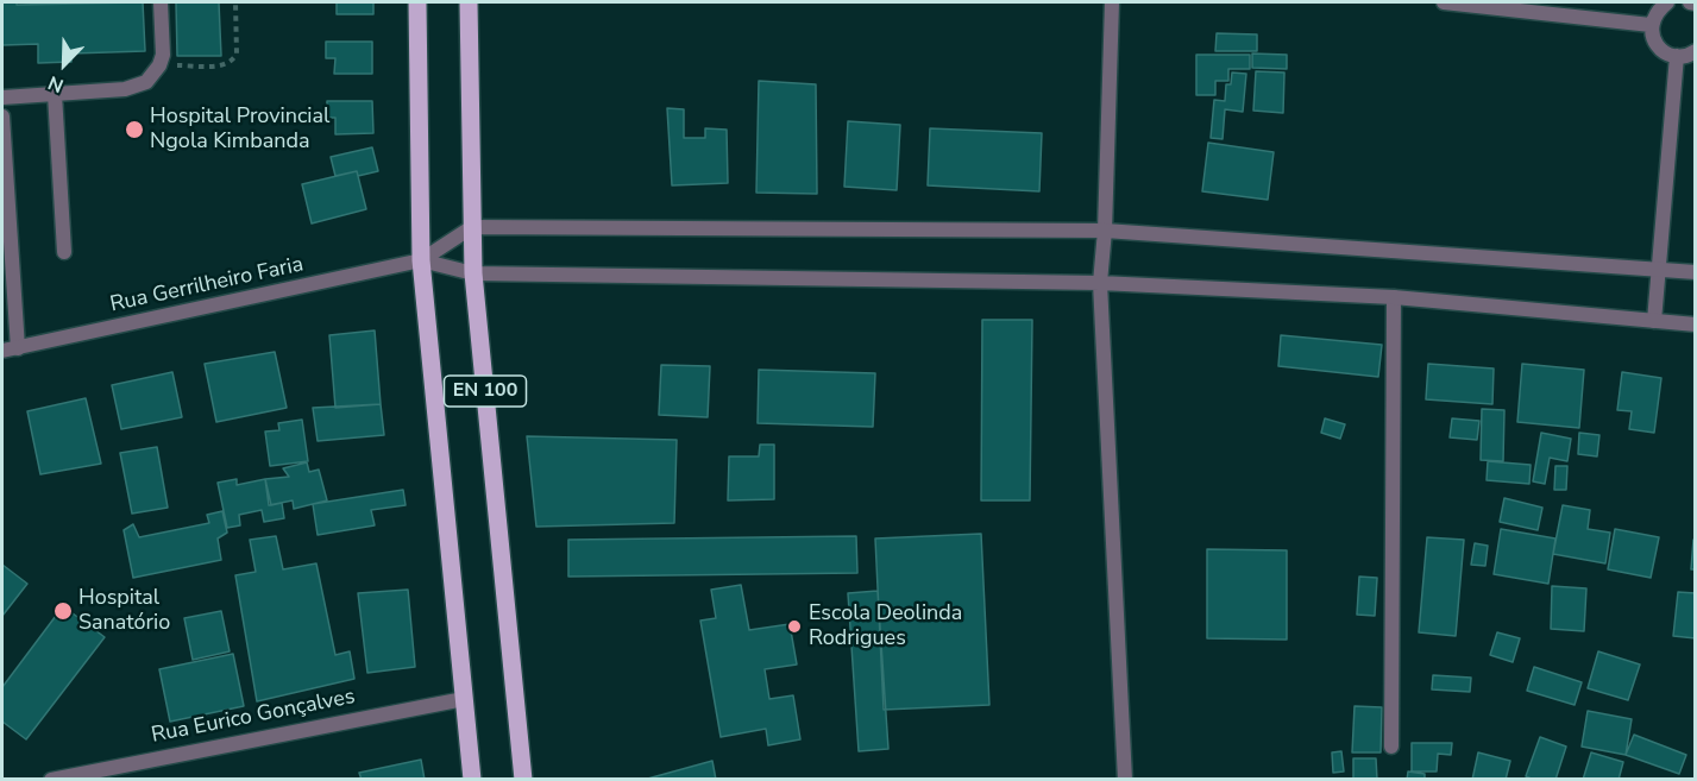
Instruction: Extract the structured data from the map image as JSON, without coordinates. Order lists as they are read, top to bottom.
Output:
{
  "streets": {
    "main road": ["EN 100"],
    "street": ["Rua Gerrilheiro Faria", "Rua Eurico Gonçalves"]
  },
  "crossings": [
    ["Rua Gerrilheiro Faria", "EN 100"],
    ["EN 100", "Rua Eurico Gonçalves"]
  ],
  "places": ["Hospital Provincial Ngola Kimbanda", "Hospital Sanatório", "Escola Deolinda Rodrigues"],
  "north": "bottom left"
}
